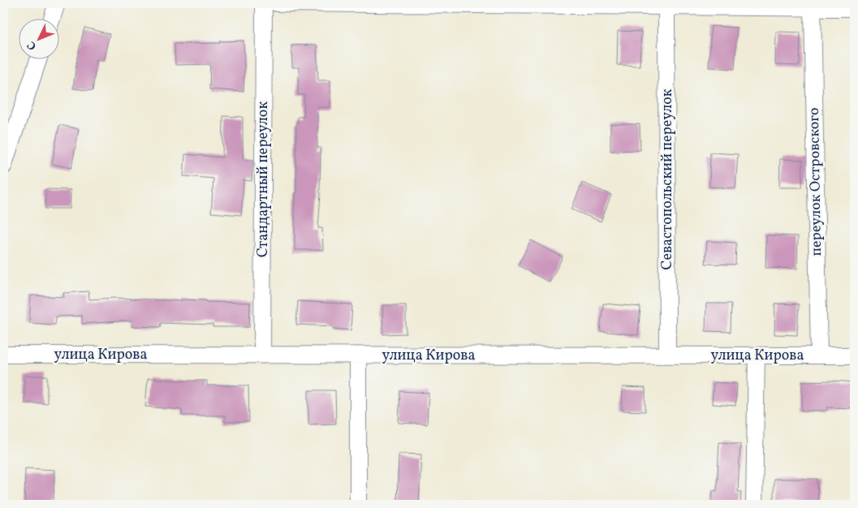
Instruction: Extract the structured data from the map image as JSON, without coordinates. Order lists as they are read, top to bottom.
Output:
{
  "streets": {
    "street": [
      "Стандартный переулок",
      "Севастопольский переулок",
      "переулок Островского",
      "улица Кирова"
    ]
  },
  "crossings": [
    ["Стандартный переулок", "улица Кирова"],
    ["Севастопольский переулок", "улица Кирова"],
    ["переулок Островского", "улица Кирова"]
  ],
  "north": "bottom left"
}
